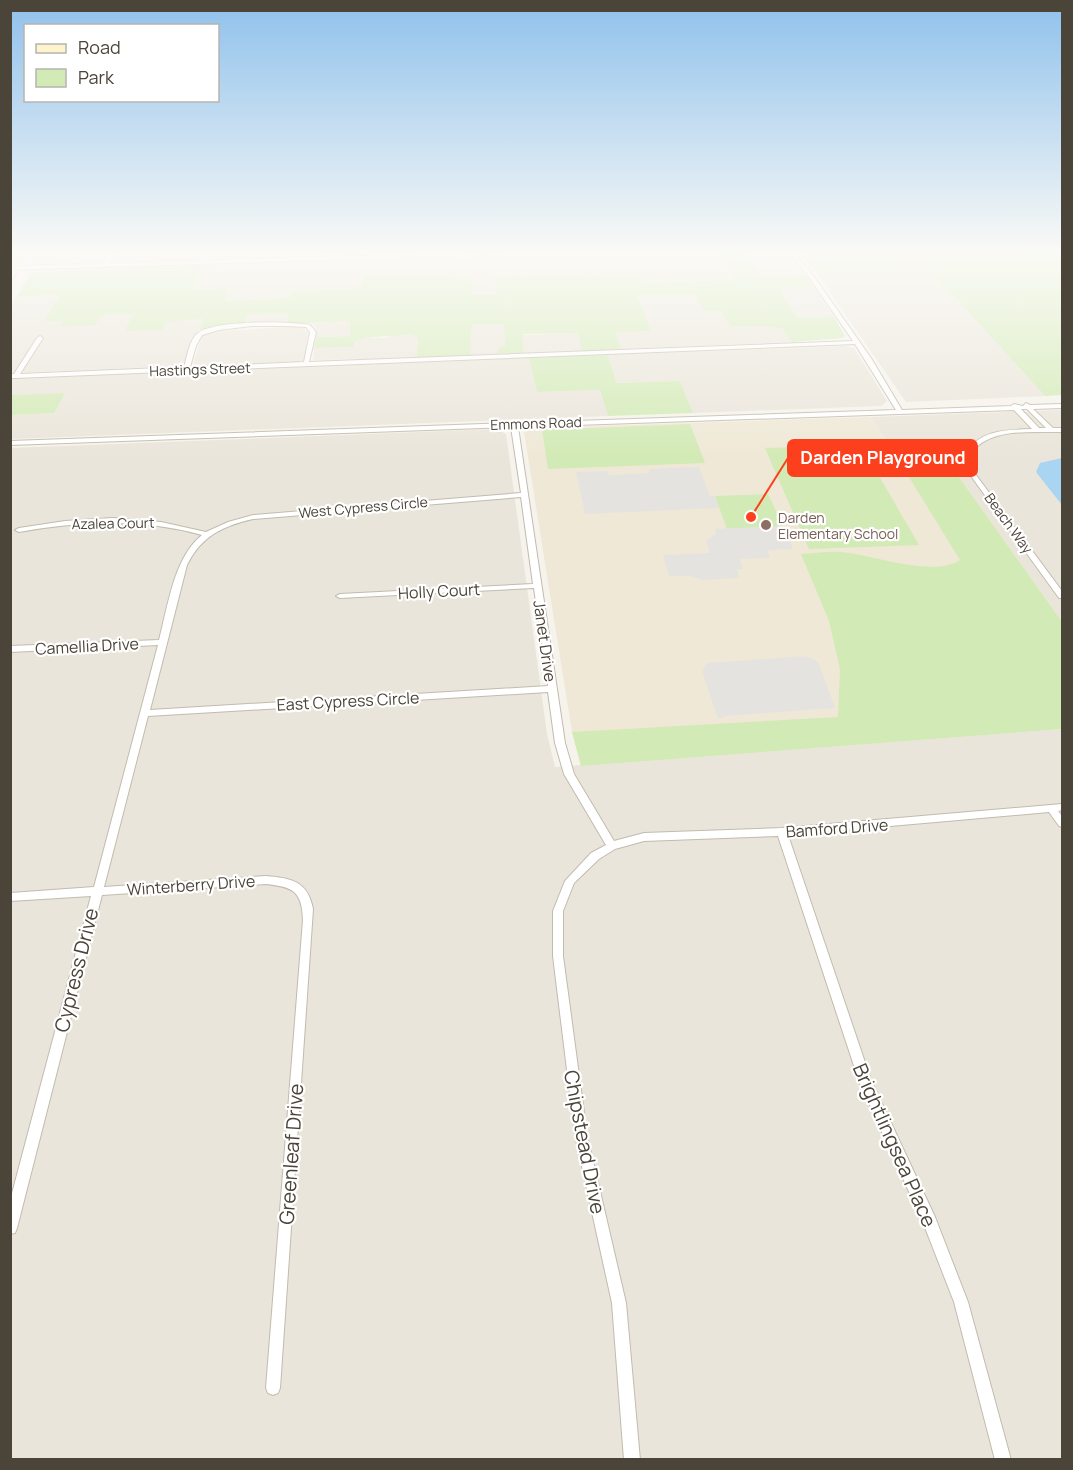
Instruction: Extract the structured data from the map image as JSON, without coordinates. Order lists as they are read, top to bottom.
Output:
{
  "streets": {
    "street": [
      "Hastings Street",
      "Emmons Road",
      "West Cypress Circle",
      "Azalea Court",
      "Beach Way",
      "Holly Court",
      "Janet Drive",
      "Camellia Drive",
      "East Cypress Circle",
      "Bamford Drive",
      "Winterberry Drive",
      "Cypress Drive",
      "Chipstead Drive",
      "Brightlingsea Place",
      "Greenleaf Drive"
    ]
  },
  "crossings": [
    ["Emmons Road", "Janet Drive"],
    ["West Cypress Circle", "Azalea Court"],
    ["West Cypress Circle", "Janet Drive"],
    ["West Cypress Circle", "Cypress Drive"],
    ["Azalea Court", "Cypress Drive"],
    ["Holly Court", "Janet Drive"],
    ["Janet Drive", "East Cypress Circle"],
    ["Janet Drive", "Bamford Drive"],
    ["Janet Drive", "Chipstead Drive"],
    ["Camellia Drive", "Cypress Drive"],
    ["East Cypress Circle", "Cypress Drive"],
    ["Bamford Drive", "Chipstead Drive"],
    ["Bamford Drive", "Brightlingsea Place"],
    ["Winterberry Drive", "Cypress Drive"],
    ["Winterberry Drive", "Greenleaf Drive"]
  ],
  "places": ["Darden Playground", "Darden Elementary School"],
  "legend": ["Road", "Park"]
}
